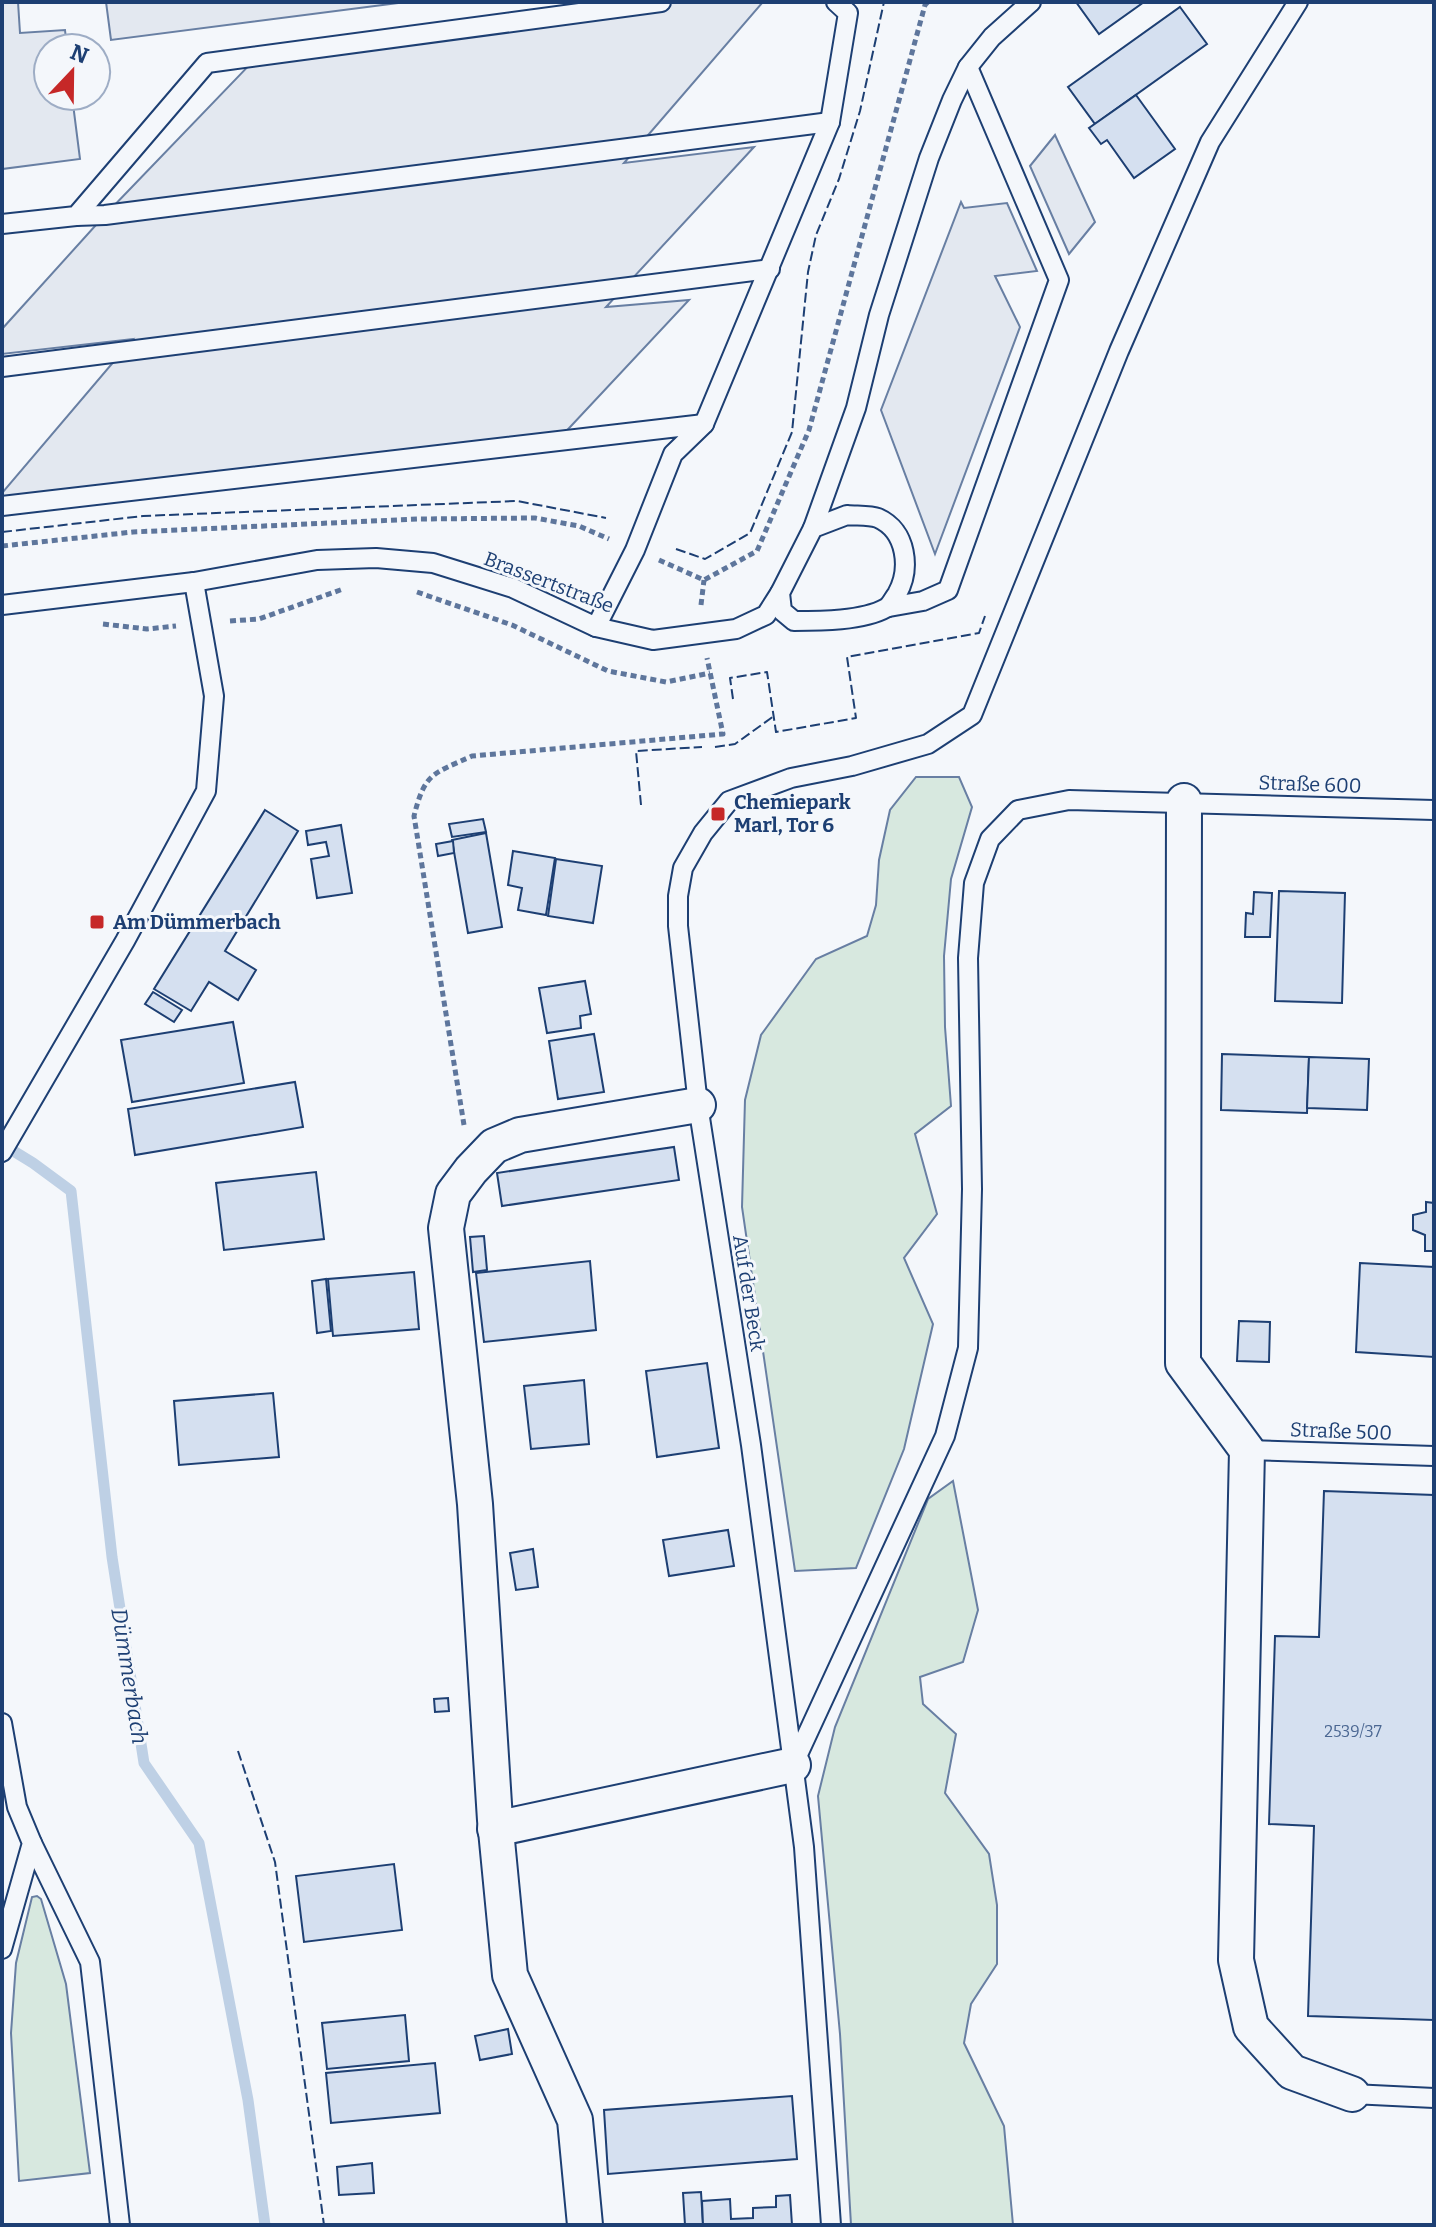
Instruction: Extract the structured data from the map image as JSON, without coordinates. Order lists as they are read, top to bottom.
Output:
{
  "streets": {
    "lane": [
      "Brassertstraße",
      "Straße 600",
      "Auf der Beck",
      "Straße 500"
    ]
  },
  "crossings": [
    ["Straße 600", "Auf der Beck"]
  ],
  "water": ["Dümmerbach"],
  "places": {
    "transit": ["Chemiepark Marl, Tor 6", "Am Dümmerbach"]
  },
  "house_numbers": ["2539/37"],
  "north": "top"
}
